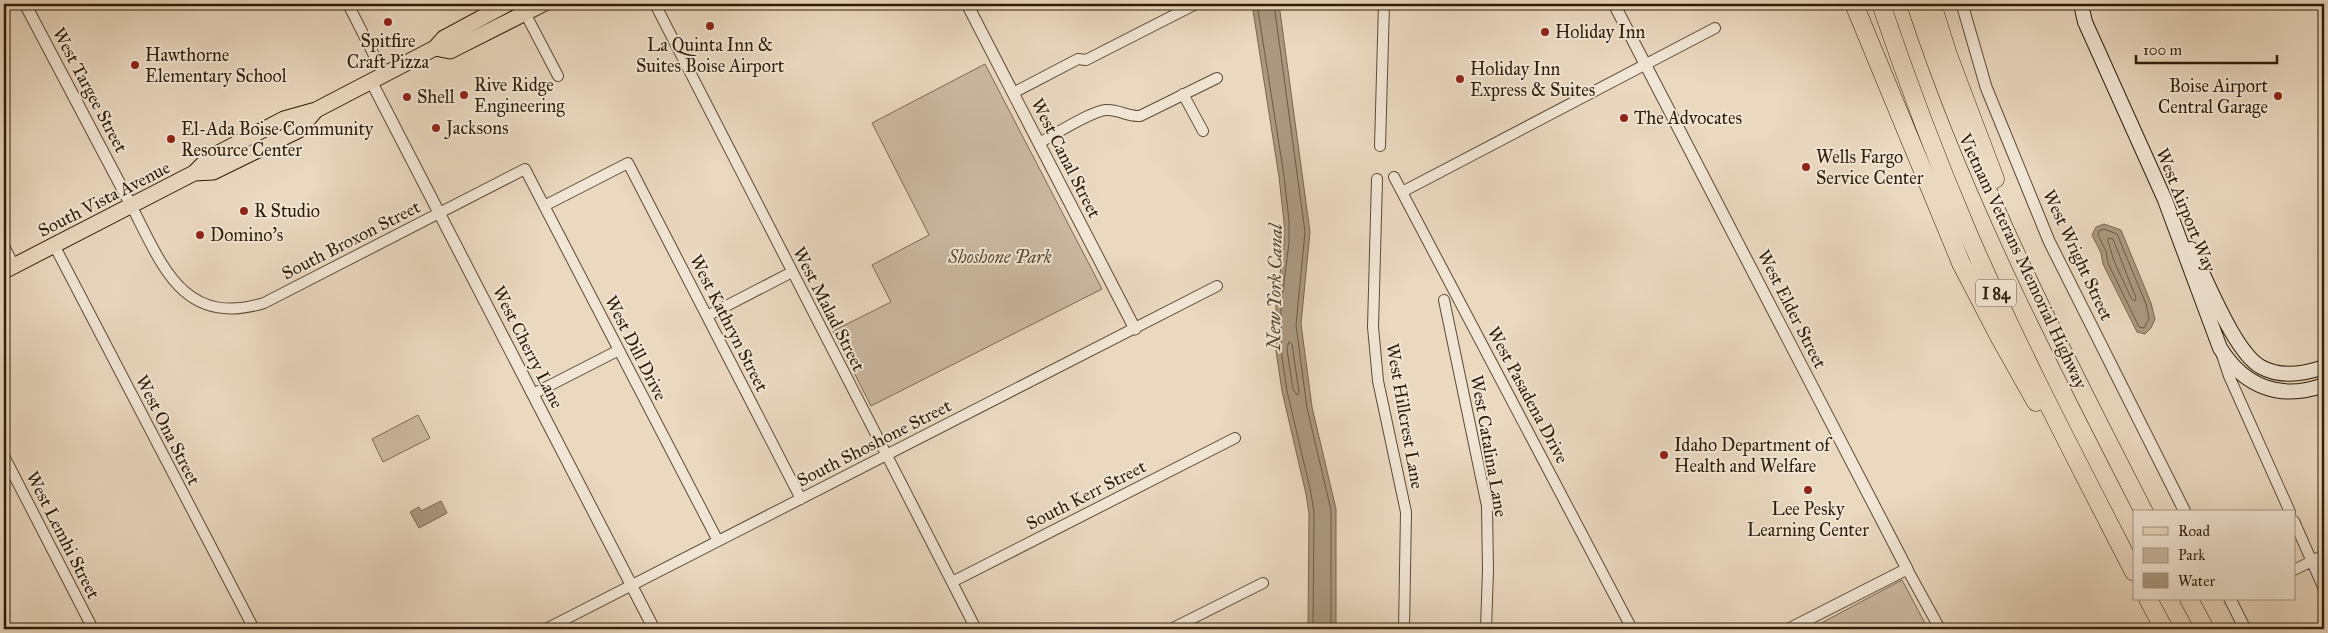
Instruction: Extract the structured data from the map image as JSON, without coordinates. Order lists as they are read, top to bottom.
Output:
{
  "streets": {
    "highway": ["Vietnam Veterans Memorial Highway", "I 84"],
    "main road": ["South Vista Avenue", "West Airport Way"],
    "street": [
      "West Targee Street",
      "West Canal Street",
      "South Broxon Street",
      "West Wright Street",
      "West Malad Street",
      "West Elder Street",
      "West Kathryn Street",
      "West Cherry Lane",
      "West Dill Drive",
      "West Pasadena Drive",
      "West Hillcrest Lane",
      "West Ona Street",
      "South Shoshone Street",
      "West Catalina Lane",
      "South Kerr Street",
      "West Lemhi Street"
    ]
  },
  "crossings": [
    ["West Targee Street", "South Vista Avenue"],
    ["West Targee Street", "South Broxon Street"],
    ["West Canal Street", "South Shoshone Street"],
    ["South Vista Avenue", "West Cherry Lane"],
    ["South Vista Avenue", "West Ona Street"],
    ["South Broxon Street", "West Cherry Lane"],
    ["South Broxon Street", "West Dill Drive"],
    ["West Malad Street", "South Shoshone Street"],
    ["West Malad Street", "South Kerr Street"],
    ["West Kathryn Street", "West Dill Drive"],
    ["West Kathryn Street", "South Shoshone Street"],
    ["West Cherry Lane", "South Shoshone Street"],
    ["West Dill Drive", "South Shoshone Street"]
  ],
  "water": ["New York Canal"],
  "parks": ["Shoshone Park"],
  "places": [
    "Spitfire Craft Pizza",
    "La Quinta Inn & Suites Boise Airport",
    "Holiday Inn",
    "Hawthorne Elementary School",
    "Holiday Inn Express & Suites",
    "Rive Ridge Engineering",
    "Boise Airport Central Garage",
    "Shell",
    "The Advocates",
    "Jacksons",
    "El-Ada Boise Community Resource Center",
    "Wells Fargo Service Center",
    "R Studio",
    "Domino's",
    "Idaho Department of Health and Welfare",
    "Lee Pesky Learning Center"
  ],
  "legend": ["Road", "Park", "Water"],
  "scale_bar": "100 m"
}
